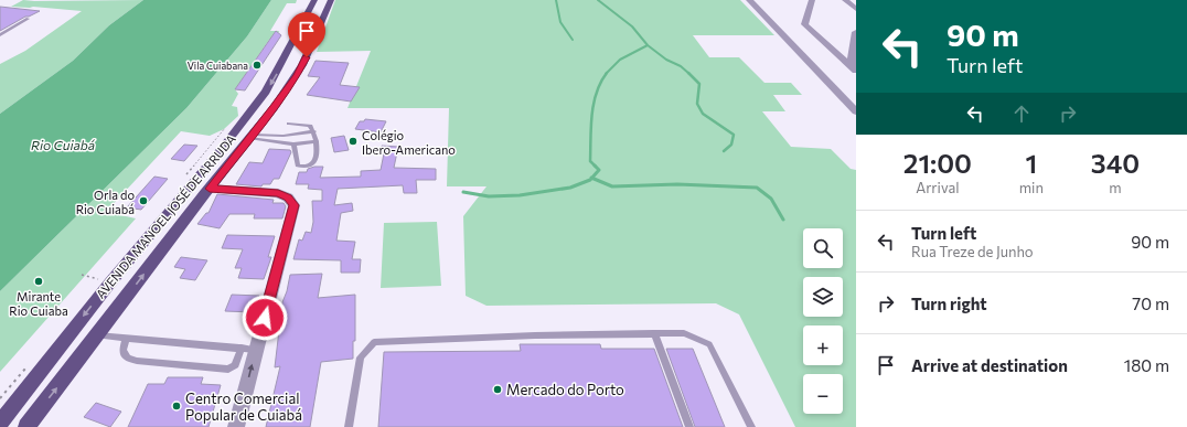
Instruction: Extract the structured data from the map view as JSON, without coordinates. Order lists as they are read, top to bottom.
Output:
{
  "streets": {
    "main road": ["AVENIDA MANOEL JOSÉ DE ARRUDA"]
  },
  "water": ["Rio Cuiabá"],
  "places": [
    "Vila Cuiabana",
    "Colégio Ibero-Americano",
    "Orla do Rio Cuiabá",
    "Mirante Rio Cuiaba",
    "Mercado do Porto",
    "Centro Comercial Popular de Cuiabá"
  ],
  "page": {
    "turn": ["90 m", "Turn left"],
    "eta": [
      "21:00",
      "Arrival",
      "1",
      "min",
      "340",
      "m"
    ],
    "list": [
      {
        "name": "Turn left",
        "note": "Rua Treze de Junho",
        "value": "90 m"
      },
      {
        "name": "Turn right",
        "value": "70 m"
      },
      {
        "name": "Arrive at destination",
        "value": "180 m"
      }
    ],
    "map_buttons": ["+", "−"]
  }
}
